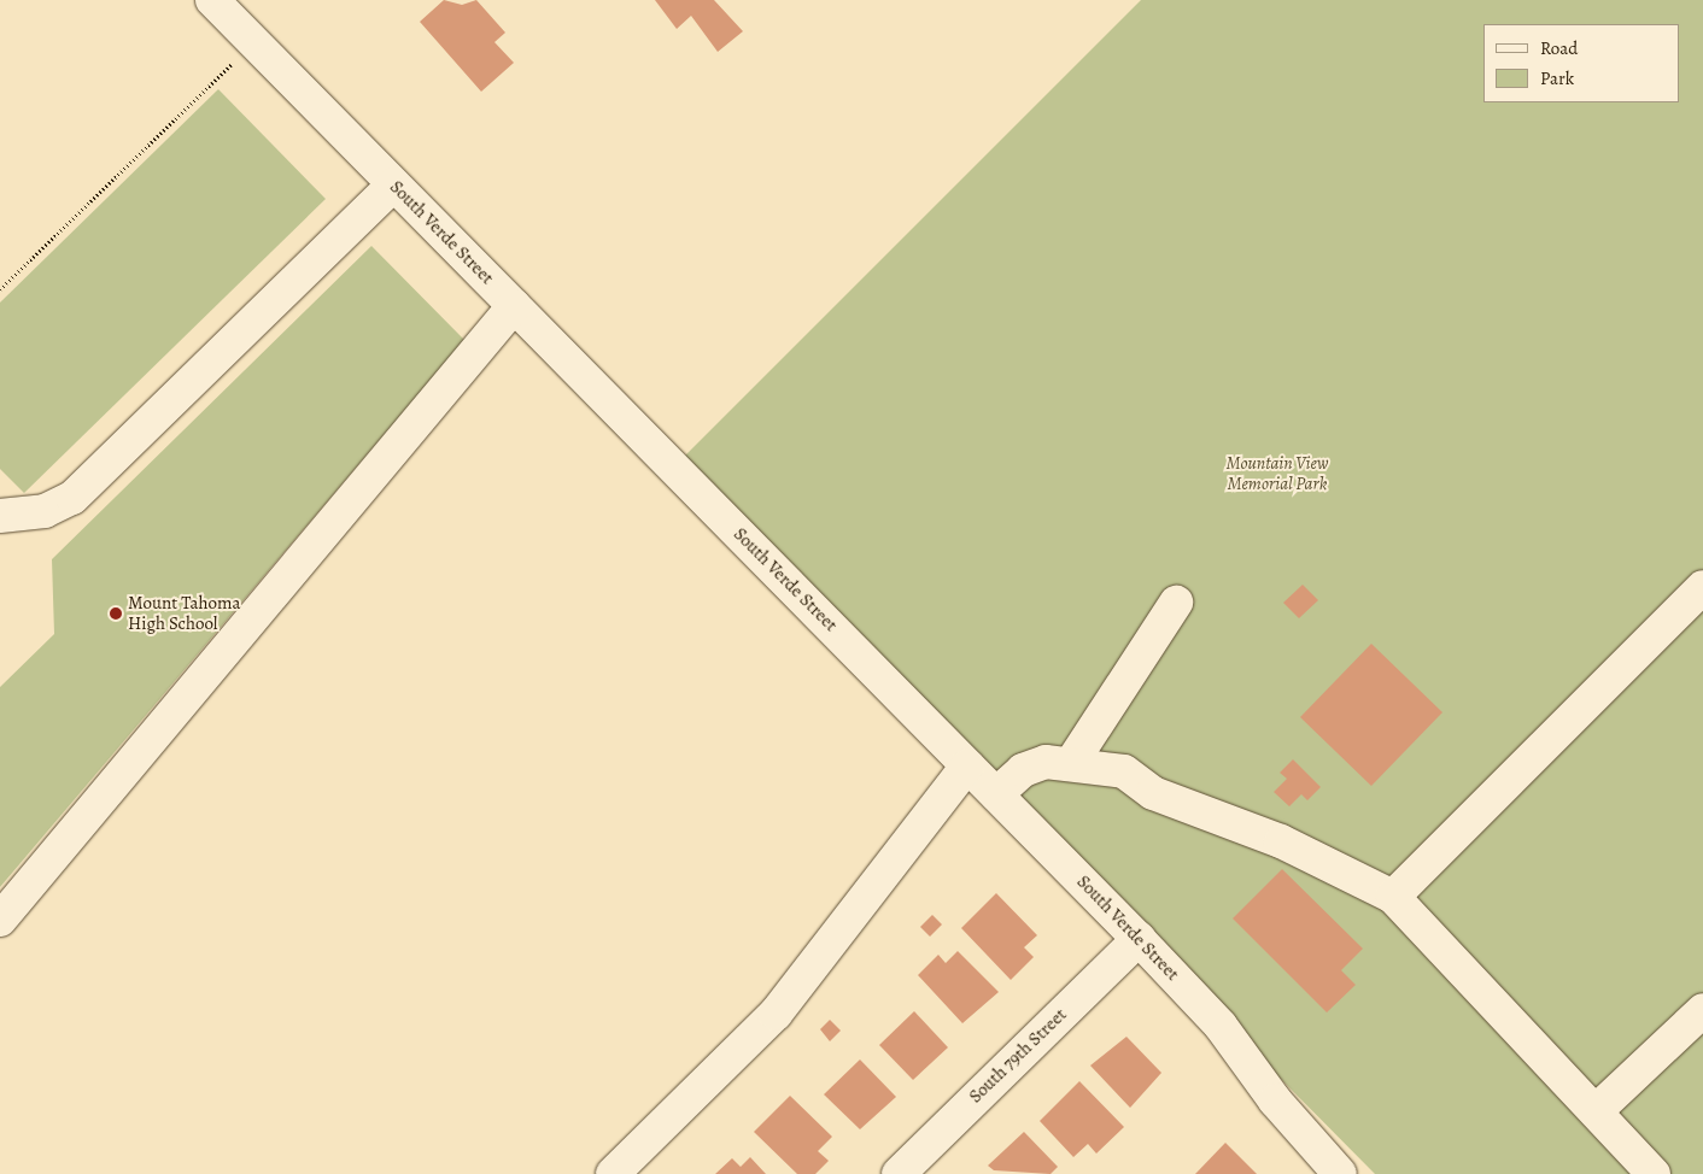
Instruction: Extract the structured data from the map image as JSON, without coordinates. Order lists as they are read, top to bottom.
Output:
{
  "streets": {
    "street": ["South Verde Street", "South 79th Street"]
  },
  "crossings": [
    ["South Verde Street", "South 79th Street"]
  ],
  "parks": ["Mountain View Memorial Park"],
  "places": ["Mount Tahoma High School"],
  "legend": ["Road", "Park"]
}
